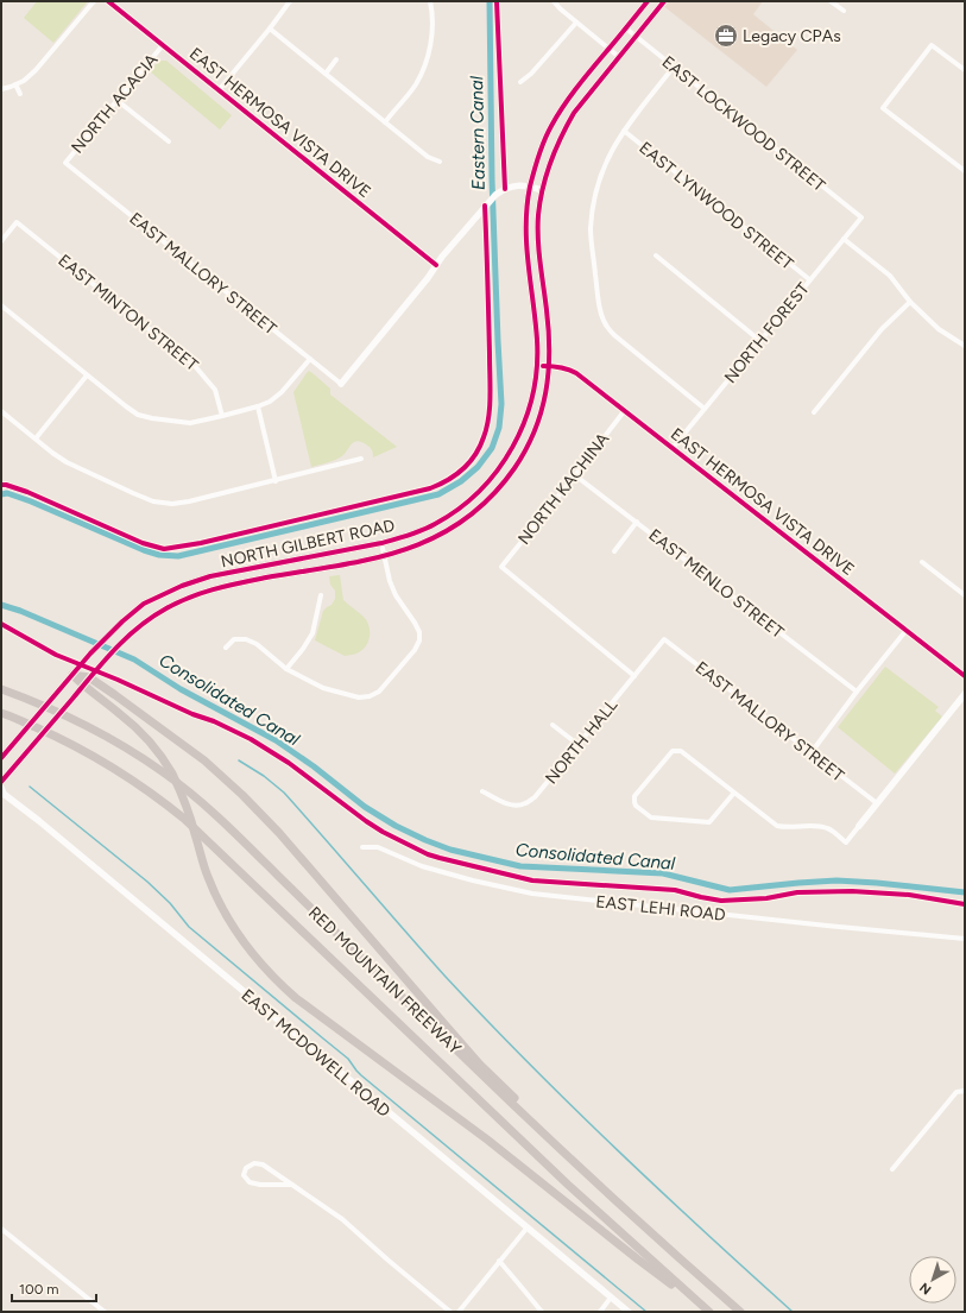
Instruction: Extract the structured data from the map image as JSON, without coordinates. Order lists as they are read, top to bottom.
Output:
{
  "streets": {
    "highway": ["RED MOUNTAIN FREEWAY"],
    "main road": ["NORTH GILBERT ROAD"],
    "street": [
      "NORTH ACACIA",
      "EAST HERMOSA VISTA DRIVE",
      "EAST LOCKWOOD STREET",
      "EAST LYNWOOD STREET",
      "EAST MALLORY STREET",
      "EAST MINTON STREET",
      "NORTH FOREST",
      "NORTH KACHINA",
      "EAST MENLO STREET",
      "NORTH HALL",
      "EAST LEHI ROAD",
      "EAST MCDOWELL ROAD"
    ]
  },
  "crossings": [
    ["NORTH ACACIA", "EAST HERMOSA VISTA DRIVE"],
    ["NORTH ACACIA", "EAST MALLORY STREET"],
    ["EAST HERMOSA VISTA DRIVE", "NORTH FOREST"],
    ["EAST HERMOSA VISTA DRIVE", "NORTH KACHINA"],
    ["EAST HERMOSA VISTA DRIVE", "NORTH GILBERT ROAD"],
    ["EAST LOCKWOOD STREET", "NORTH FOREST"],
    ["EAST LOCKWOOD STREET", "NORTH GILBERT ROAD"],
    ["EAST LYNWOOD STREET", "NORTH FOREST"],
    ["EAST MALLORY STREET", "NORTH HALL"],
    ["NORTH KACHINA", "EAST MENLO STREET"],
    ["NORTH KACHINA", "NORTH HALL"]
  ],
  "water": ["Eastern Canal", "Consolidated Canal"],
  "places": {
    "office": ["Legacy CPAs"]
  },
  "scale_bar": "100 m",
  "north": "bottom left"
}
